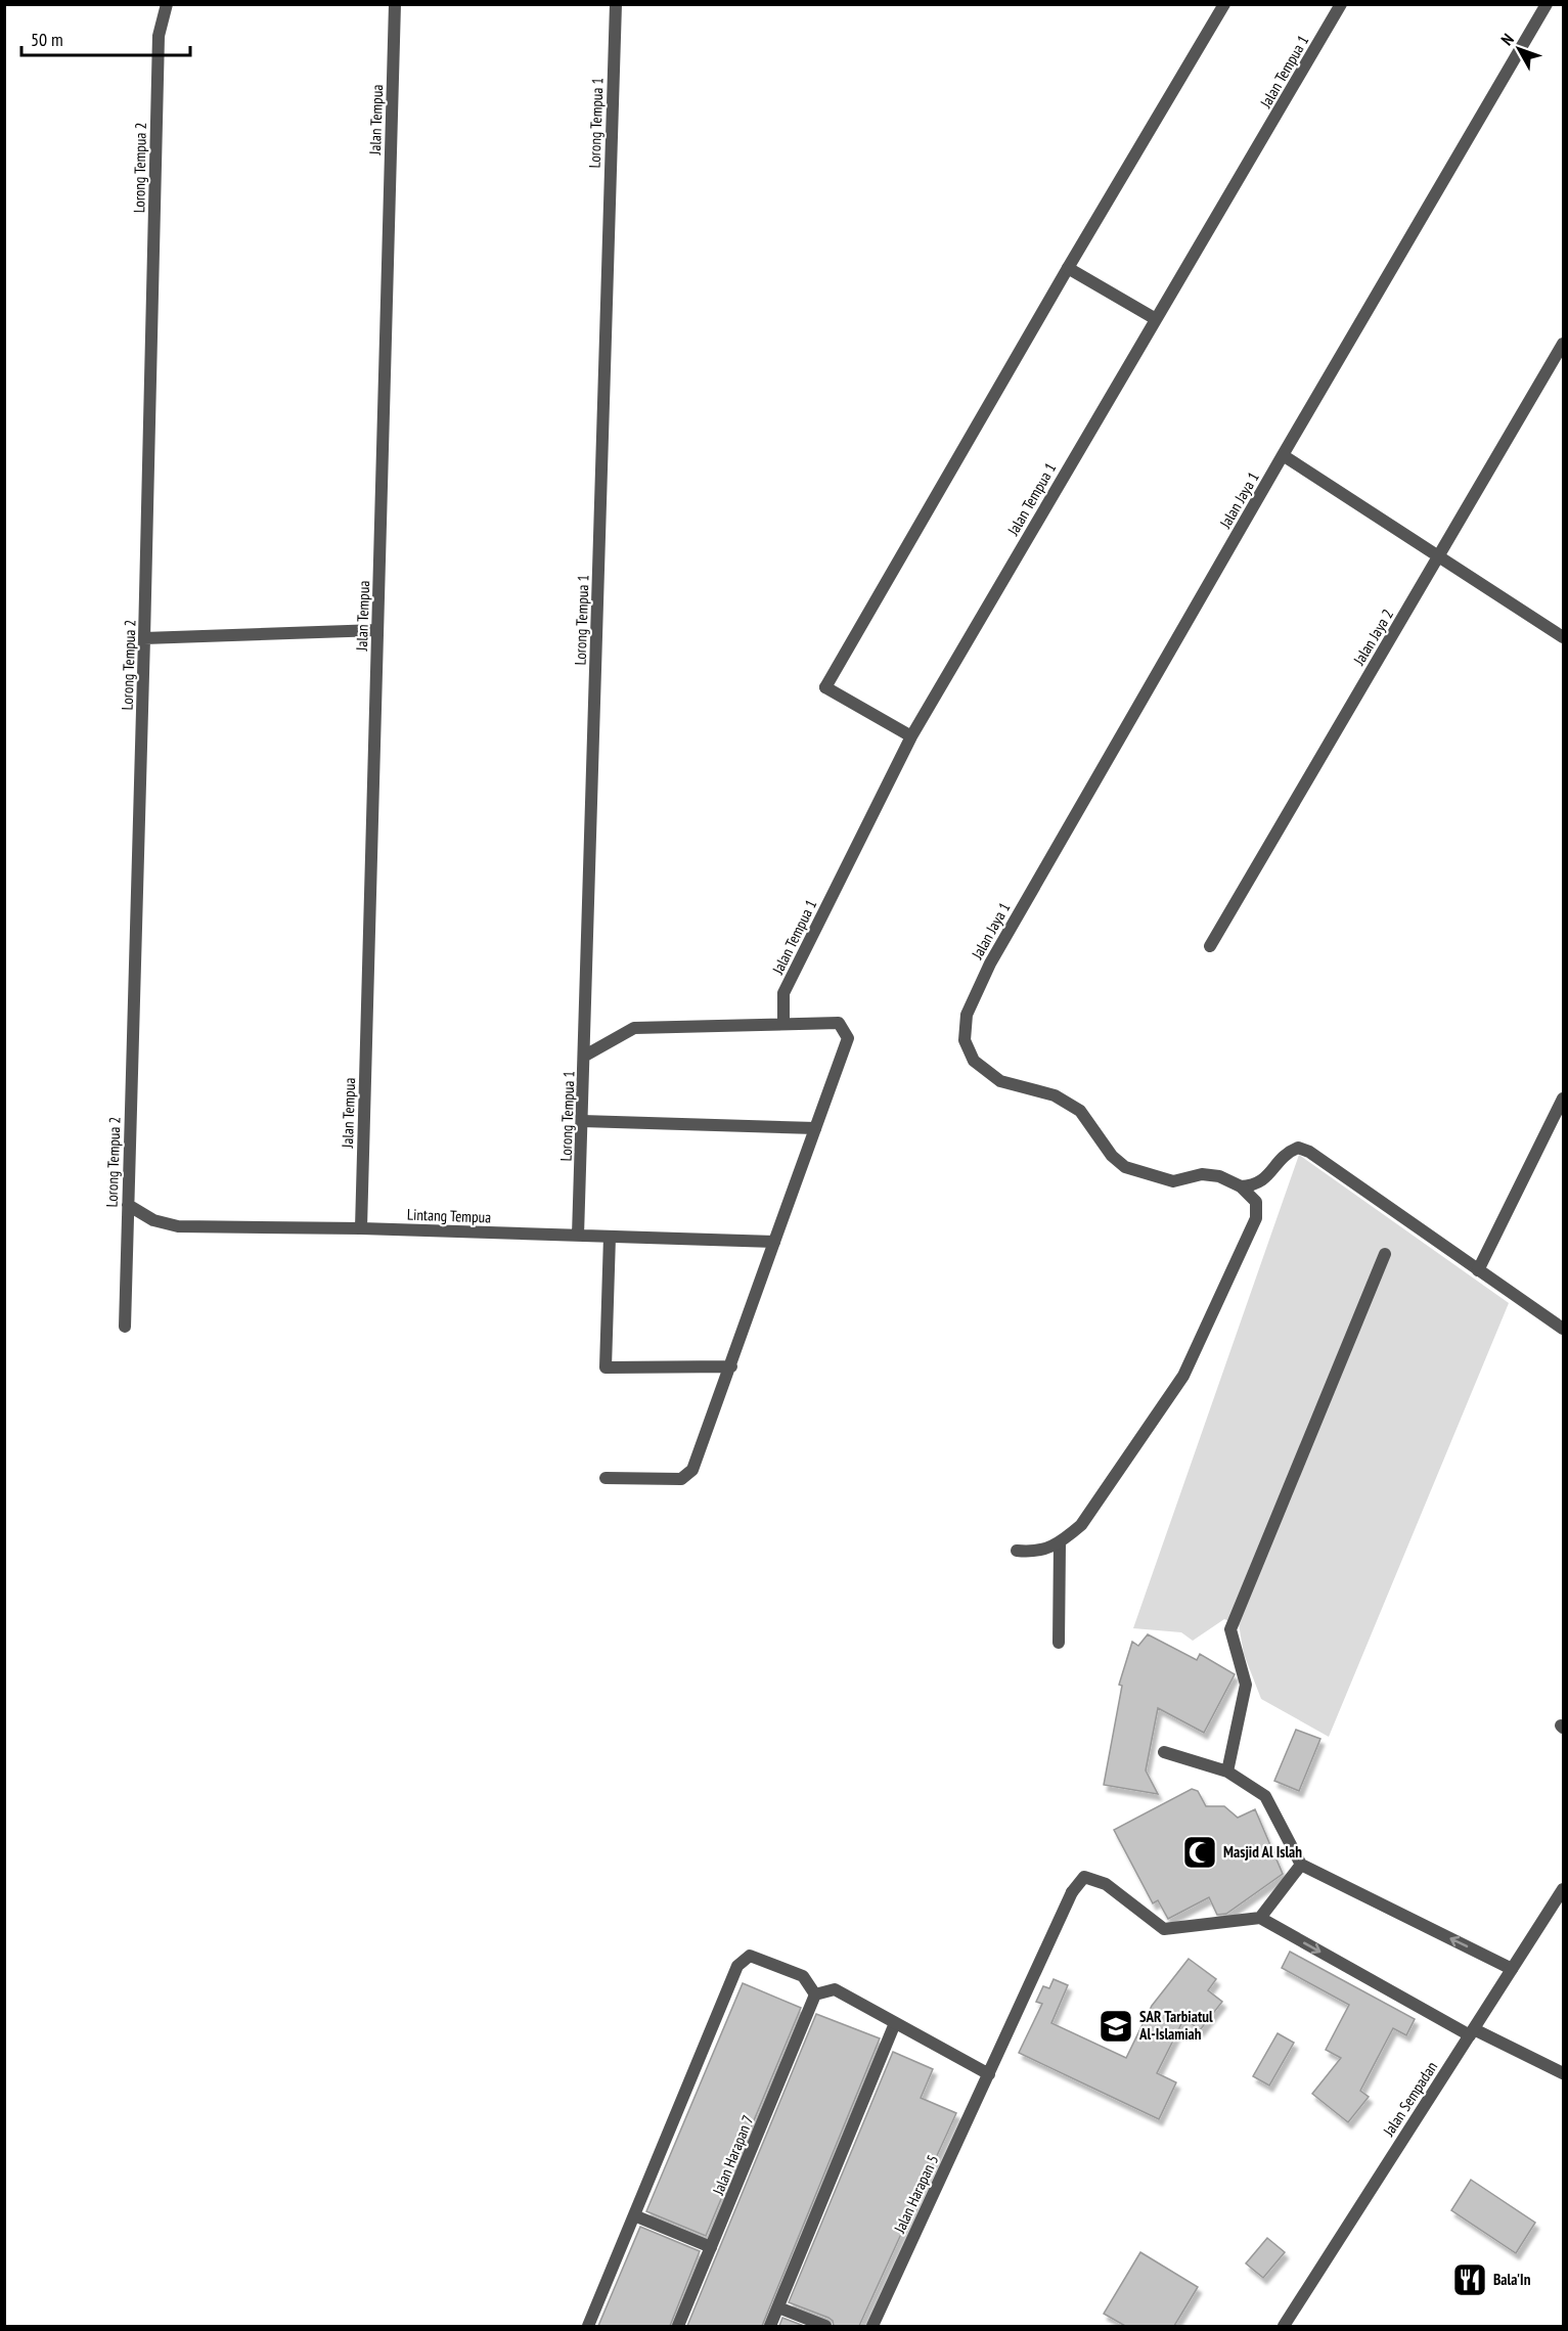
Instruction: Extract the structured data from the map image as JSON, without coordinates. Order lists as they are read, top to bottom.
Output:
{
  "streets": {
    "street": [
      "Jalan Tempua 1",
      "Jalan Tempua",
      "Lorong Tempua 1",
      "Lorong Tempua 2",
      "Jalan Jaya 1",
      "Jalan Jaya 2",
      "Lintang Tempua",
      "Jalan Sempadan",
      "Jalan Harapan 7",
      "Jalan Harapan 5"
    ]
  },
  "crossings": [
    ["Jalan Tempua", "Lintang Tempua"],
    ["Lorong Tempua 1", "Lintang Tempua"],
    ["Lorong Tempua 2", "Lintang Tempua"]
  ],
  "places": {
    "mosque": ["Masjid Al Islah"],
    "school or university": ["SAR Tarbiatul Al-Islamiah"],
    "restaurant": ["Bala'In"]
  },
  "scale_bar": "50 m",
  "north": "top left"
}
